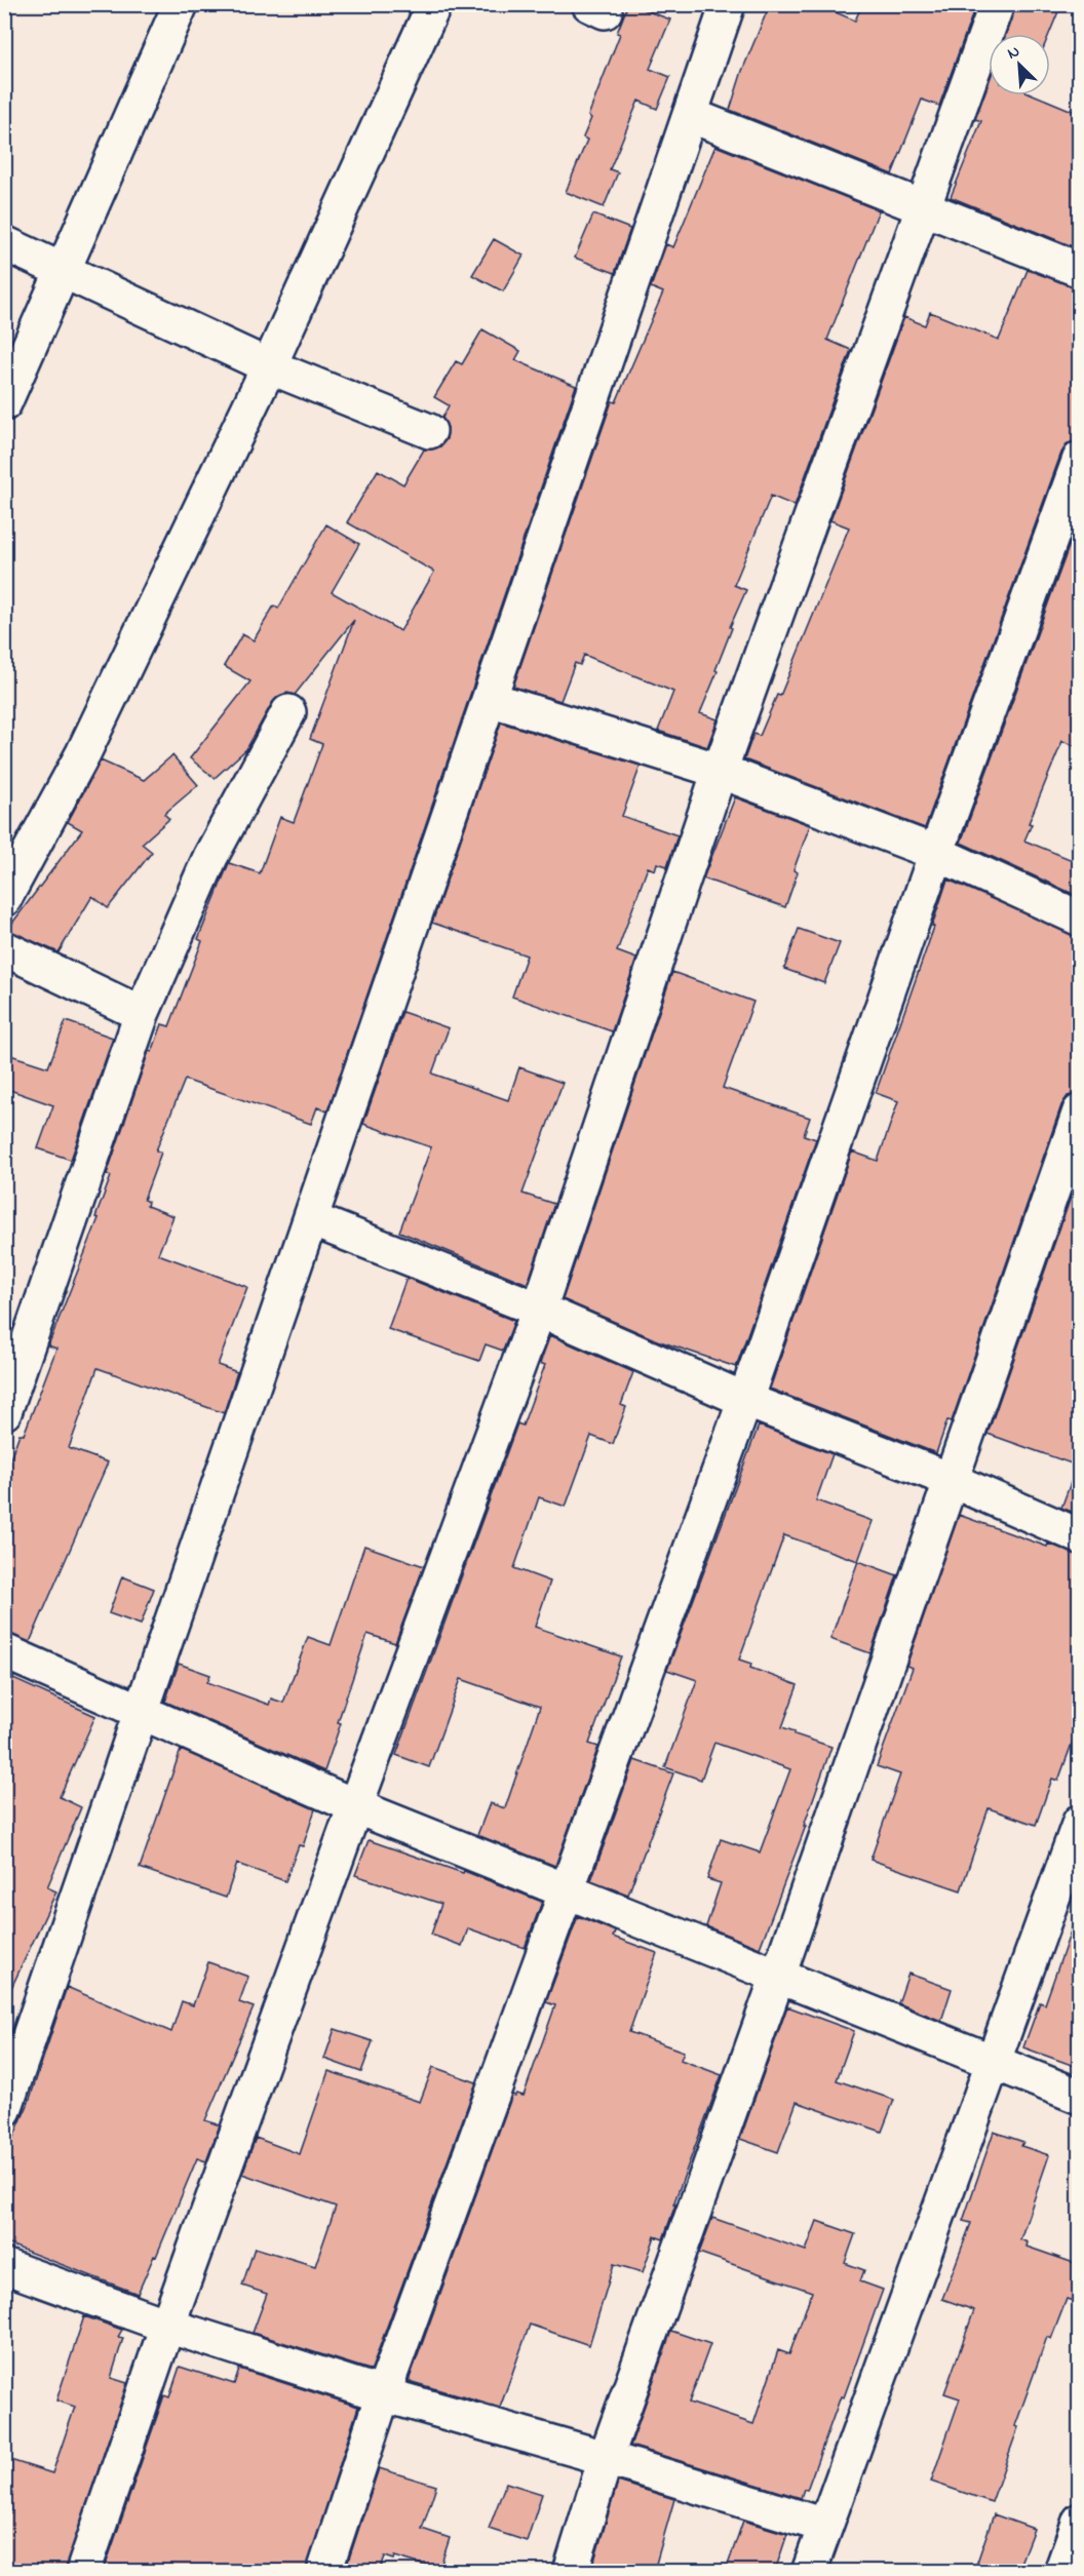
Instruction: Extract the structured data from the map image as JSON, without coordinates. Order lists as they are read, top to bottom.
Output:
{
  "north": "top left"
}
